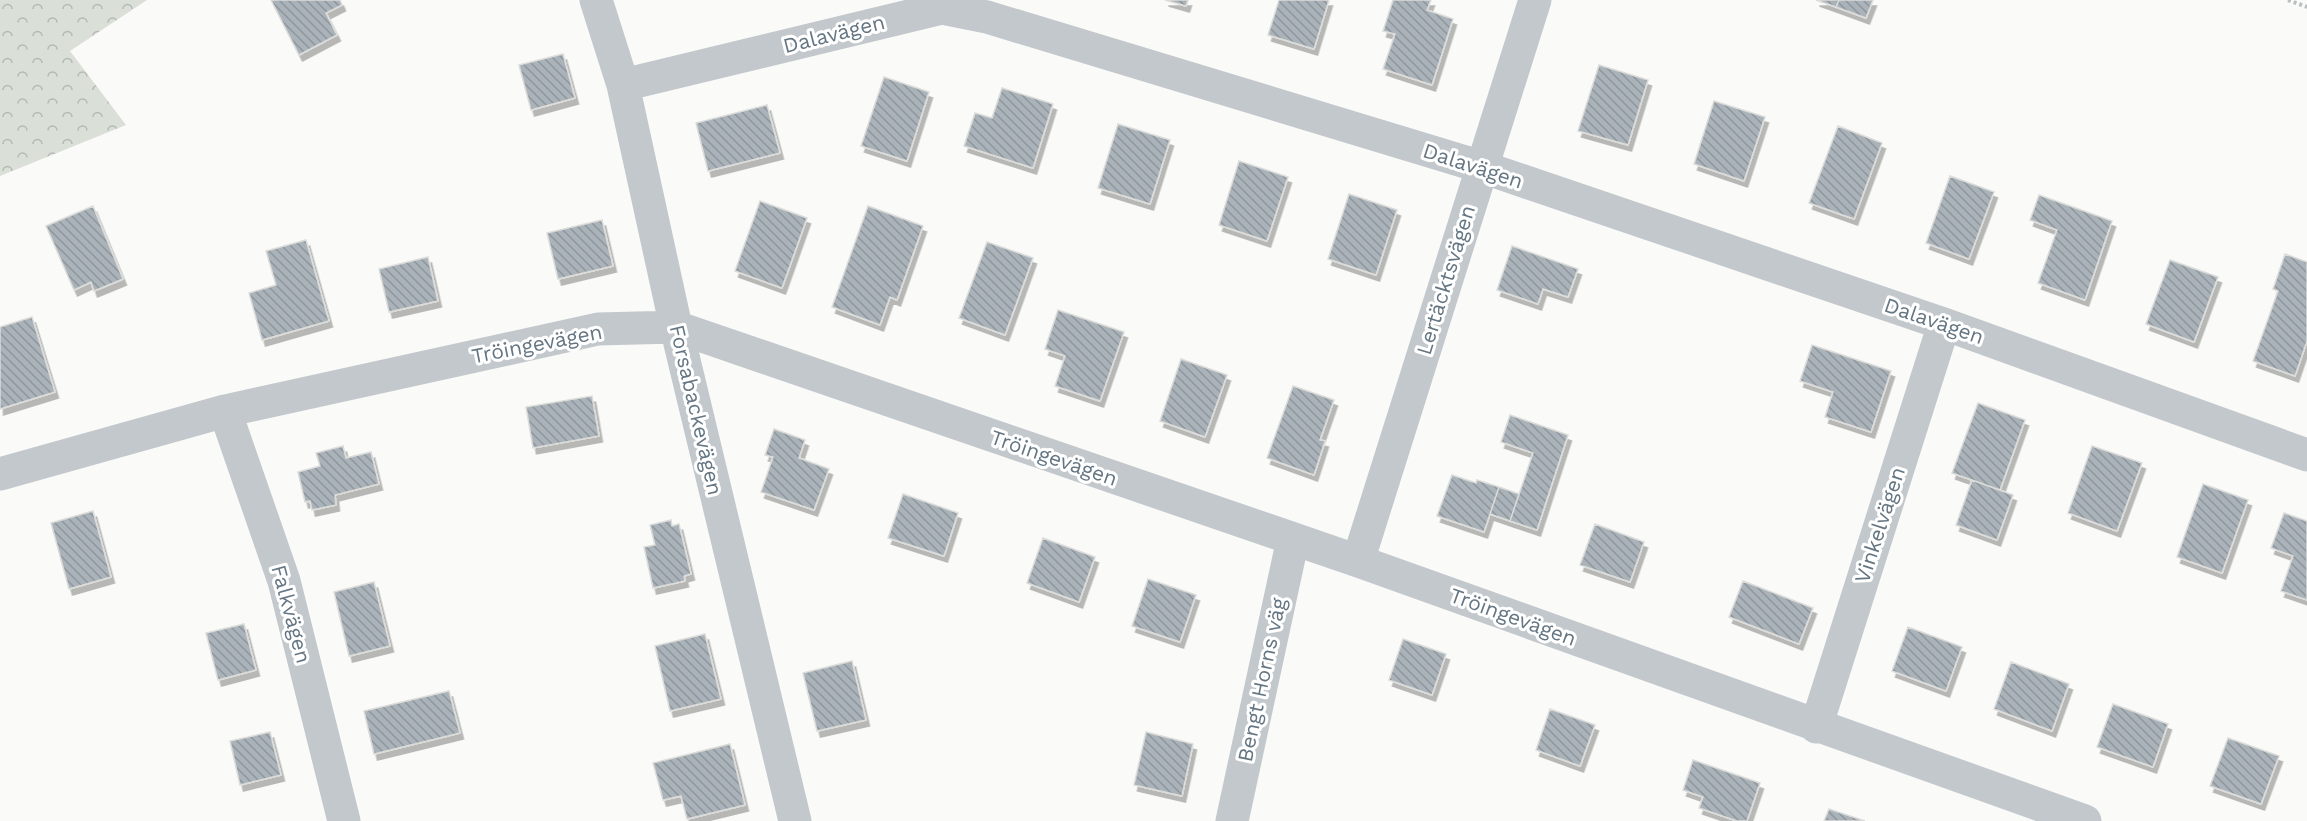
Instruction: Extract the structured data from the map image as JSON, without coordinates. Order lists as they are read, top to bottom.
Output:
{
  "streets": {
    "street": [
      "Dalavägen",
      "Lertäcktsvägen",
      "Tröingevägen",
      "Forsabackevägen",
      "Vinkelvägen",
      "Falkvägen",
      "Bengt Horns väg"
    ]
  },
  "crossings": [
    ["Dalavägen", "Lertäcktsvägen"],
    ["Dalavägen", "Forsabackevägen"],
    ["Dalavägen", "Vinkelvägen"],
    ["Lertäcktsvägen", "Tröingevägen"],
    ["Tröingevägen", "Forsabackevägen"],
    ["Tröingevägen", "Vinkelvägen"],
    ["Tröingevägen", "Falkvägen"],
    ["Tröingevägen", "Bengt Horns väg"]
  ]
}
